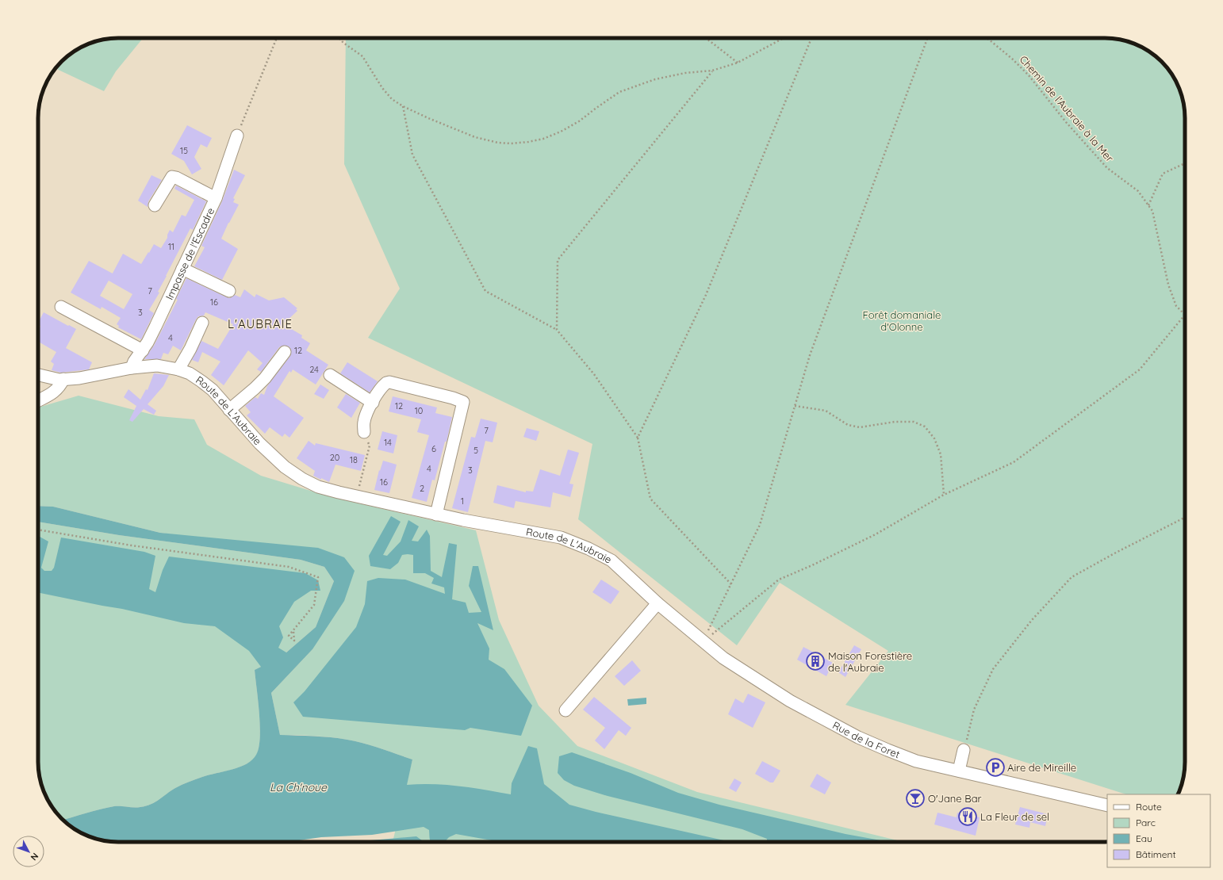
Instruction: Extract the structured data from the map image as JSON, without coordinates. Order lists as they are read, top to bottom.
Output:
{
  "streets": {
    "street": ["Impasse de l'Escadre", "Route de L'Aubraie", "Rue de la Foret"],
    "path": ["Chemin de l'Aubraie à la Mer"]
  },
  "crossings": [
    ["Impasse de l'Escadre", "Route de L'Aubraie"],
    ["Route de L'Aubraie", "Rue de la Foret"]
  ],
  "districts": ["L'AUBRAIE"],
  "water": ["La Ch'noue"],
  "parks": ["Forêt domaniale d'Olonne"],
  "places": {
    "building": ["Maison Forestière de l'Aubraie"],
    "parking": ["Aire de Mireille"],
    "bar": ["O'Jane Bar"],
    "restaurant": ["La Fleur de sel"]
  },
  "house_numbers": [
    "15",
    "11",
    "7",
    "16",
    "3",
    "4",
    "12",
    "24",
    "12",
    "10",
    "7",
    "14",
    "6",
    "5",
    "20",
    "18",
    "4",
    "3",
    "16",
    "2",
    "1"
  ],
  "legend": [
    "Route",
    "Parc",
    "Eau",
    "Bâtiment"
  ],
  "north": "bottom right"
}
